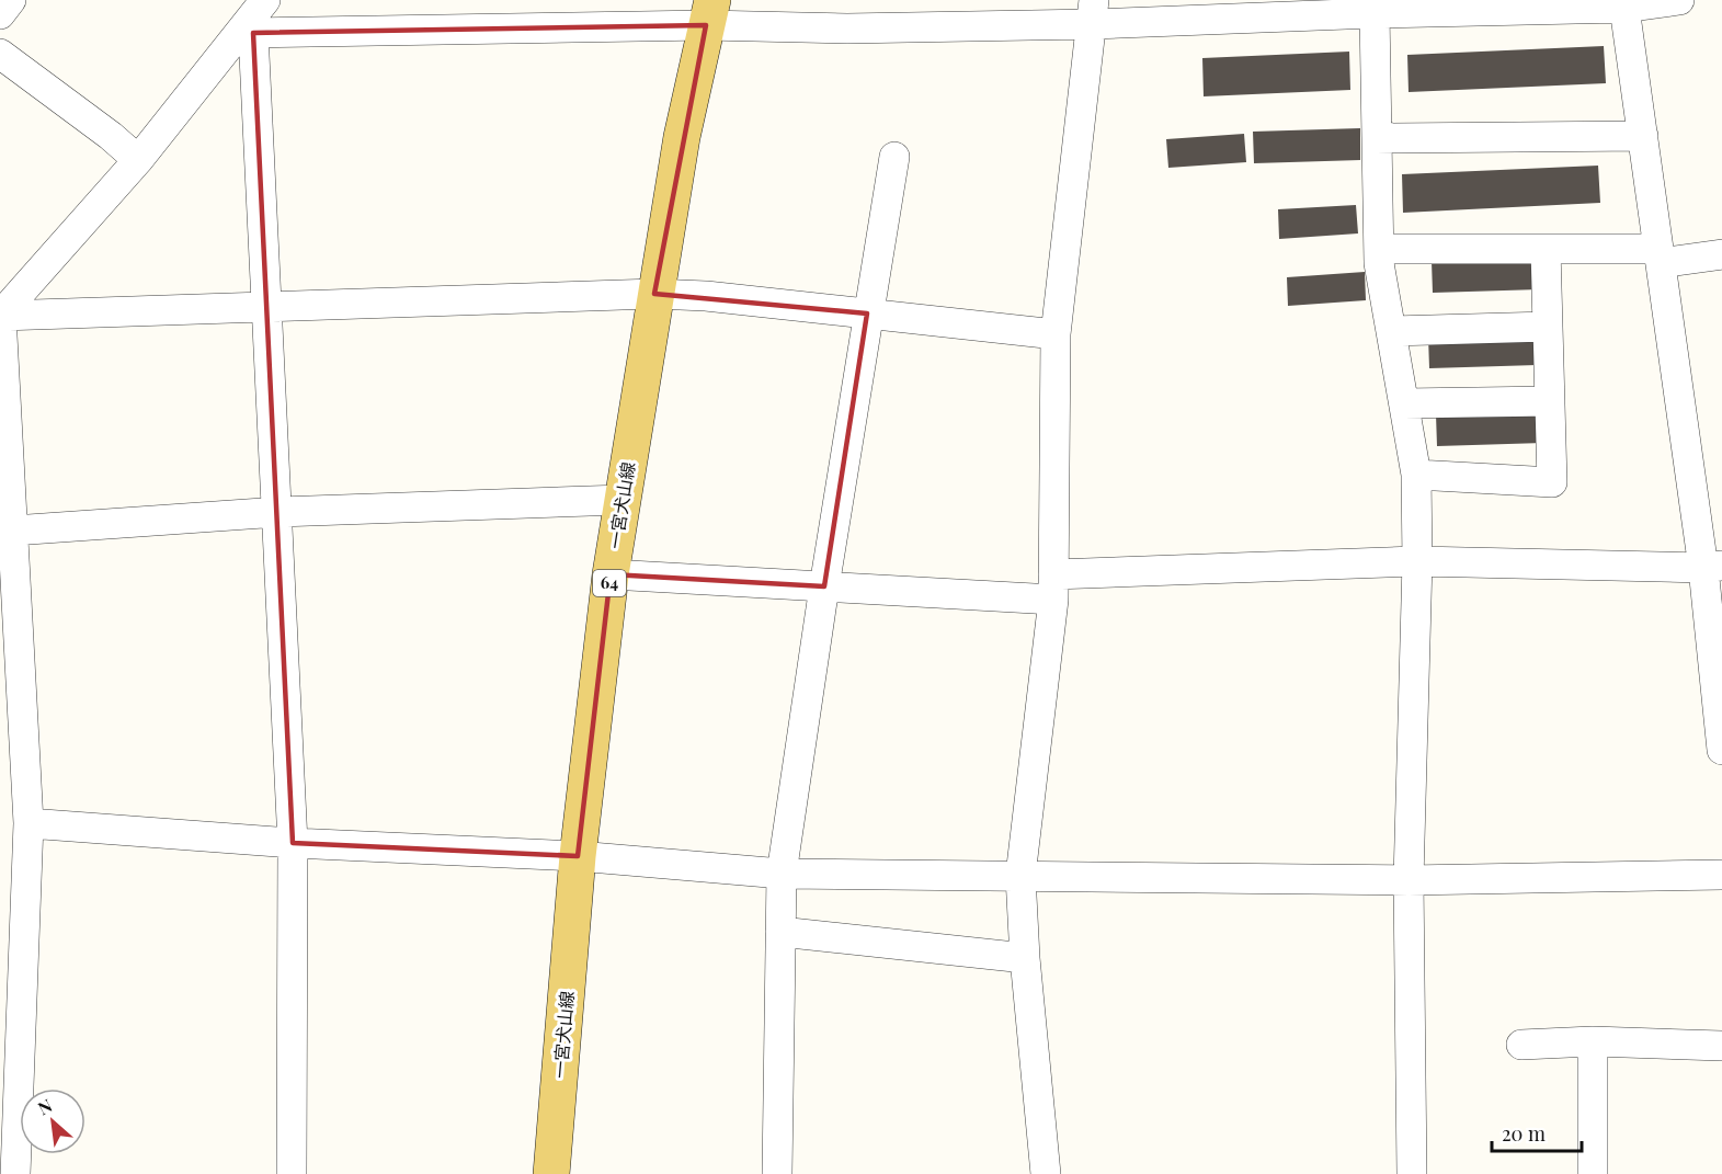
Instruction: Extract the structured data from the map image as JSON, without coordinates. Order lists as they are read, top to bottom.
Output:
{
  "streets": {
    "main road": ["一宮犬山線", "64"]
  },
  "scale_bar": "20 m",
  "north": "top left"
}
